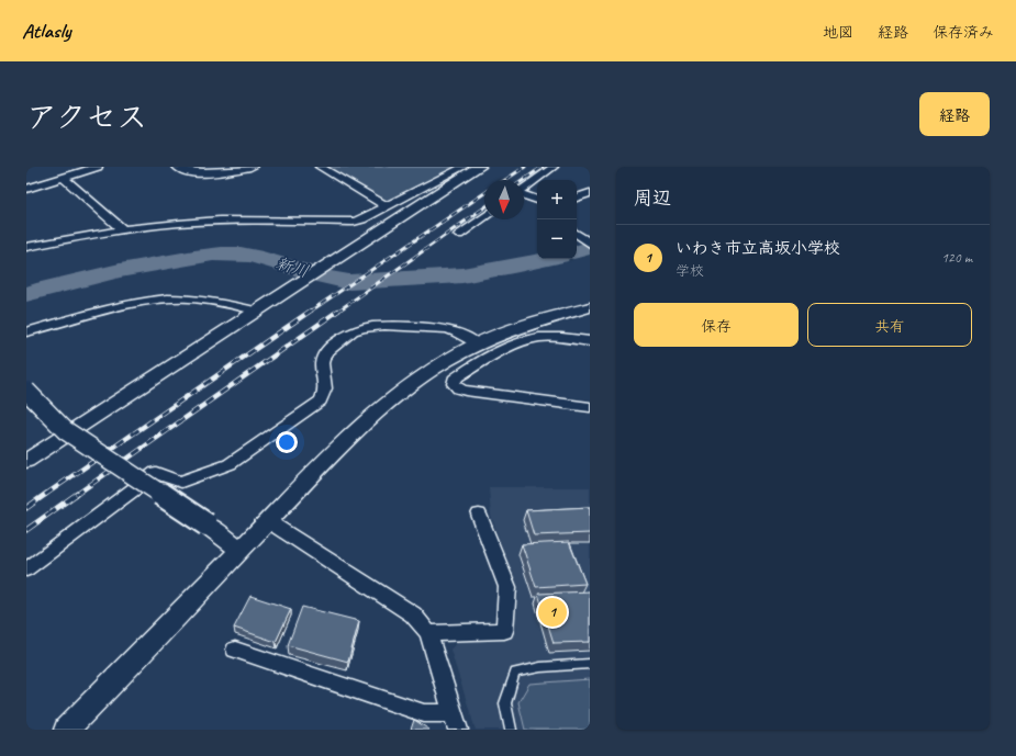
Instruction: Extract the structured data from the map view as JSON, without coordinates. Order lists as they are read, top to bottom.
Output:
{
  "water": ["新川"],
  "north": "bottom",
  "page": {
    "header": "Atlasly",
    "nav": ["地図", "経路", "保存済み"],
    "title": "アクセス",
    "buttons": [
      "経路",
      ["保存", "共有"]
    ],
    "heading": "周辺",
    "map_buttons": ["+", "−"],
    "list": [
      {
        "mark": "1",
        "name": "いわき市立高坂小学校",
        "note": "学校",
        "value": "120 m"
      }
    ],
    "pins": "1"
  }
}
